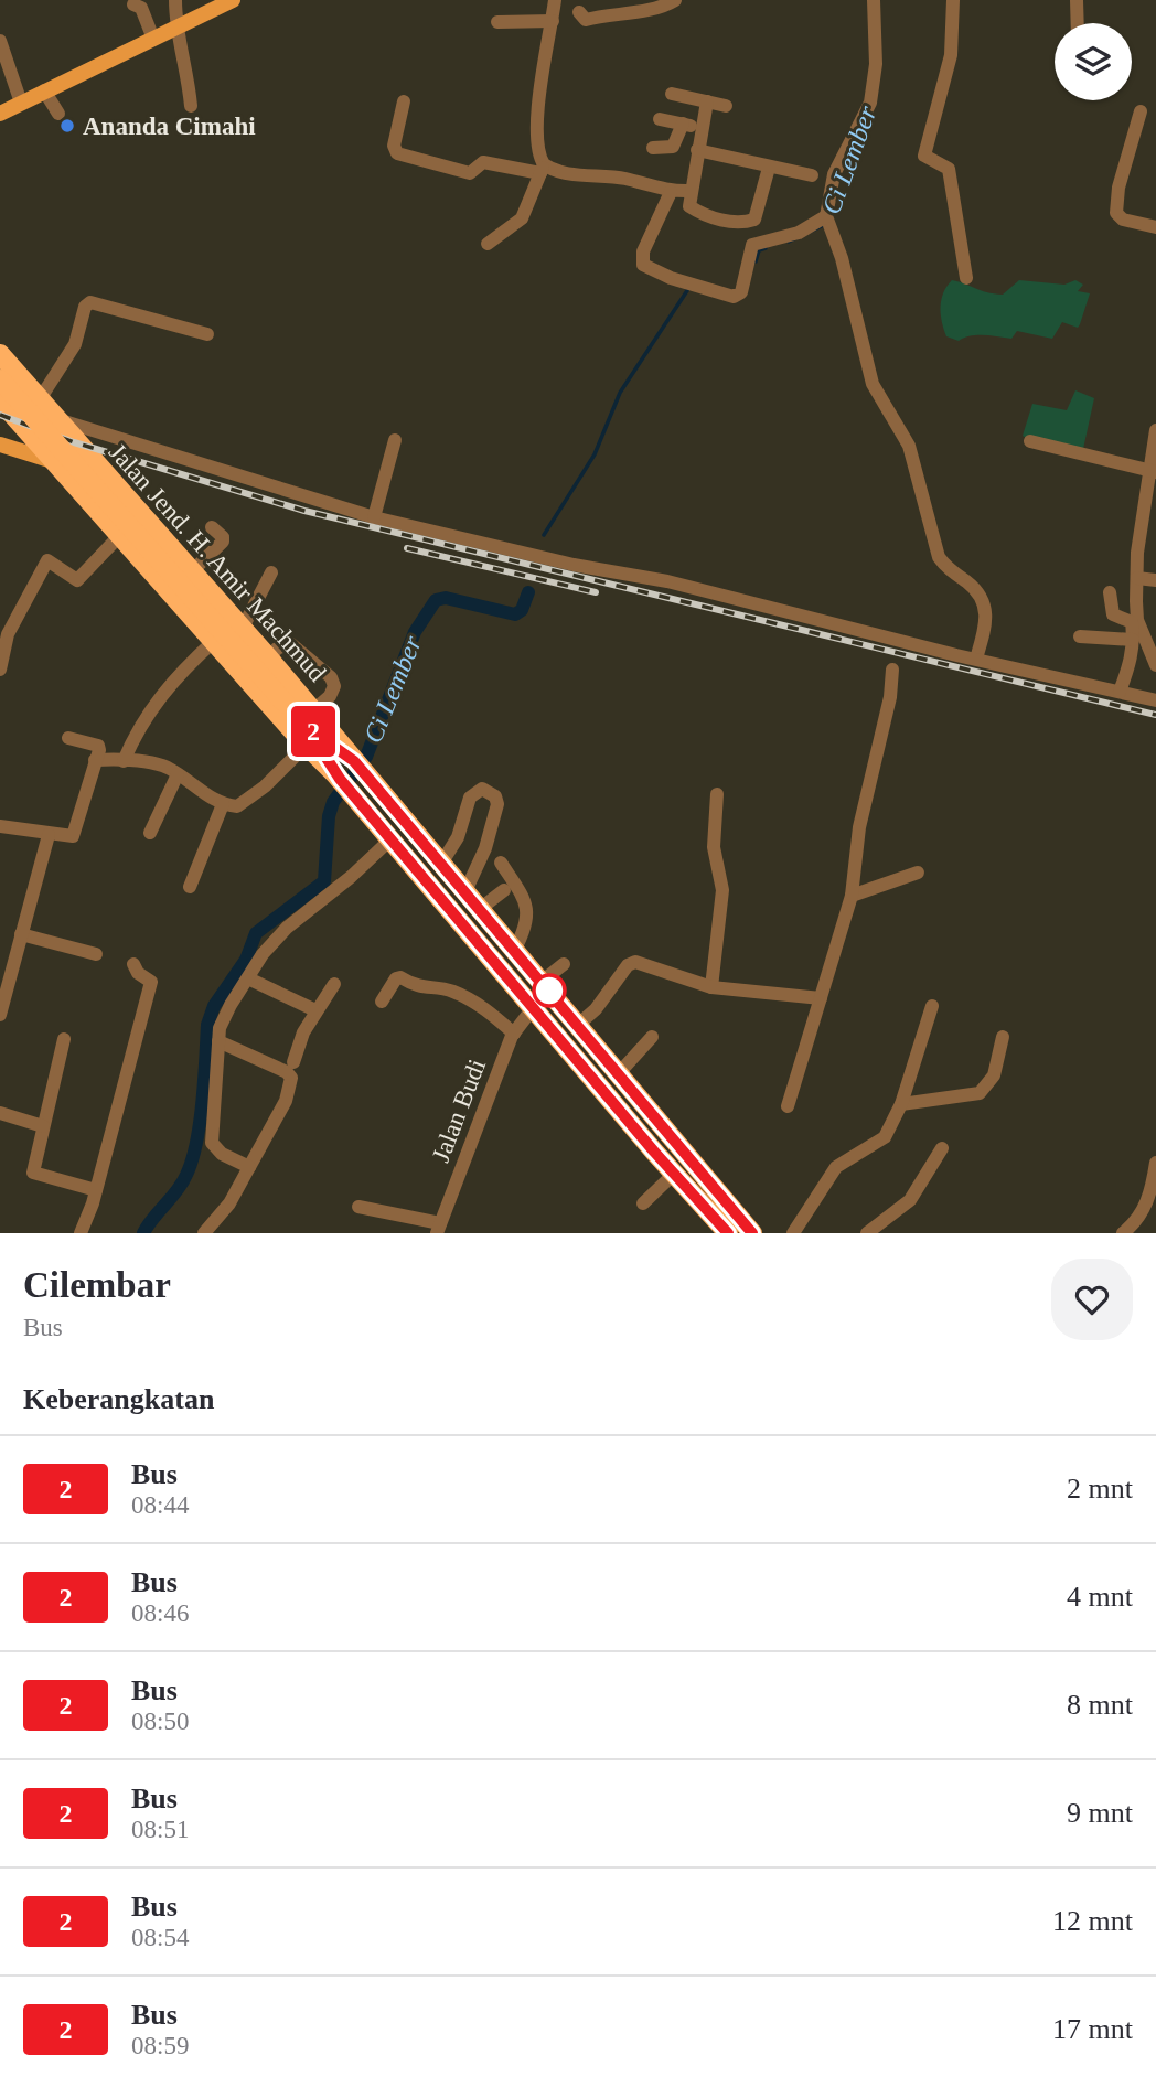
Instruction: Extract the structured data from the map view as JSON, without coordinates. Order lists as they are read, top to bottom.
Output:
{
  "streets": {
    "highway": ["Jalan Jend. H. Amir Machmud"],
    "street": ["Jalan Budi"]
  },
  "water": ["Ci Lember"],
  "places": ["Ananda Cimahi"],
  "lines": ["bus line 2"],
  "page": {
    "on_map": "2",
    "heading": [
      ["Cilembar", "Bus"],
      "Keberangkatan"
    ],
    "list": [
      {
        "mark": "2",
        "name": "Bus",
        "note": "08:44",
        "value": "2 mnt"
      },
      {
        "mark": "2",
        "name": "Bus",
        "note": "08:46",
        "value": "4 mnt"
      },
      {
        "mark": "2",
        "name": "Bus",
        "note": "08:50",
        "value": "8 mnt"
      },
      {
        "mark": "2",
        "name": "Bus",
        "note": "08:51",
        "value": "9 mnt"
      },
      {
        "mark": "2",
        "name": "Bus",
        "note": "08:54",
        "value": "12 mnt"
      },
      {
        "mark": "2",
        "name": "Bus",
        "note": "08:59",
        "value": "17 mnt"
      }
    ]
  }
}
